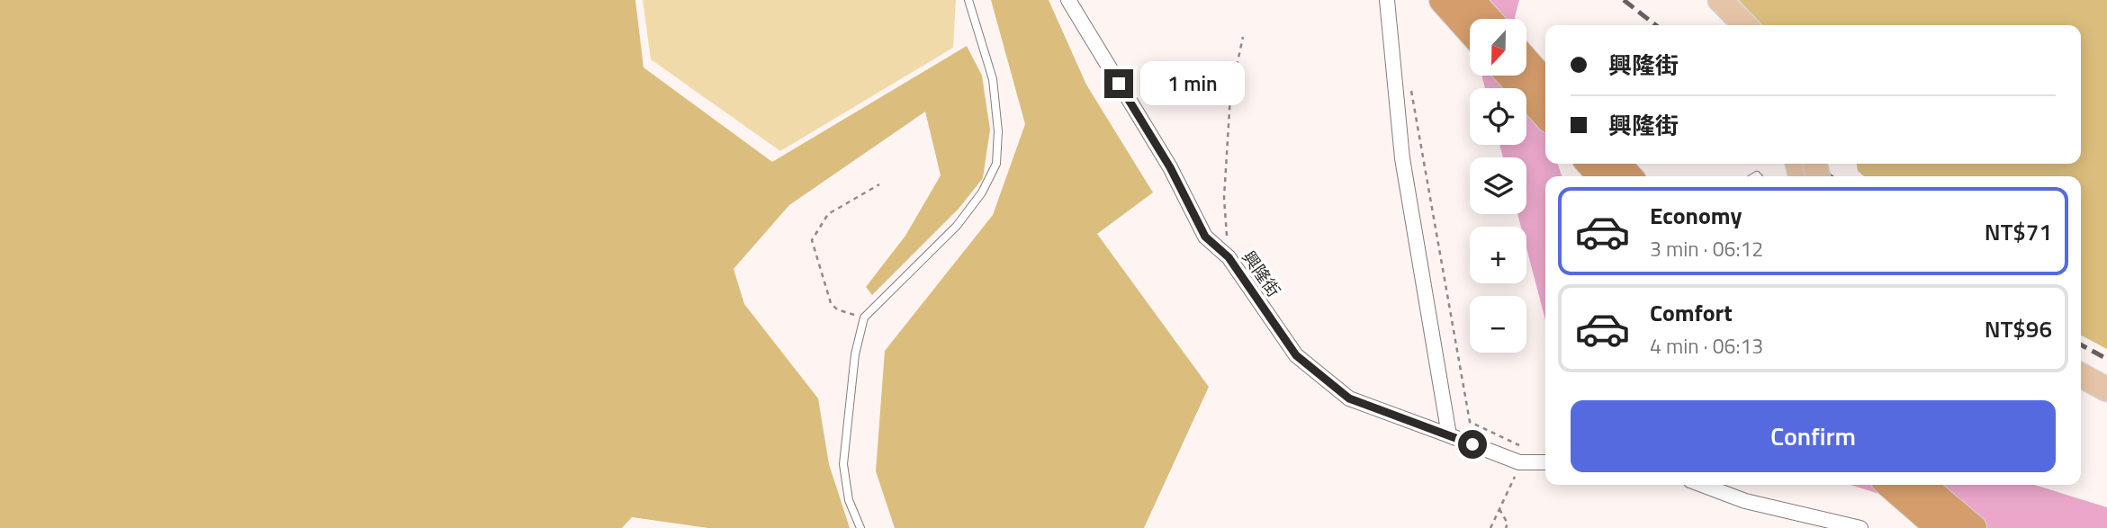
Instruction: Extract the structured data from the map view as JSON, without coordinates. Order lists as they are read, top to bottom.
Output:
{
  "streets": {
    "street": ["興隆街"]
  },
  "north": "bottom",
  "page": {
    "map_buttons": ["+", "−"],
    "banner": ["興隆街", "興隆街"],
    "bubble": "1 min",
    "list": [
      {
        "name": "Economy",
        "note": "3 min · 06:12",
        "value": "NT$71"
      },
      {
        "name": "Comfort",
        "note": "4 min · 06:13",
        "value": "NT$96"
      }
    ],
    "buttons": "Confirm"
  }
}
